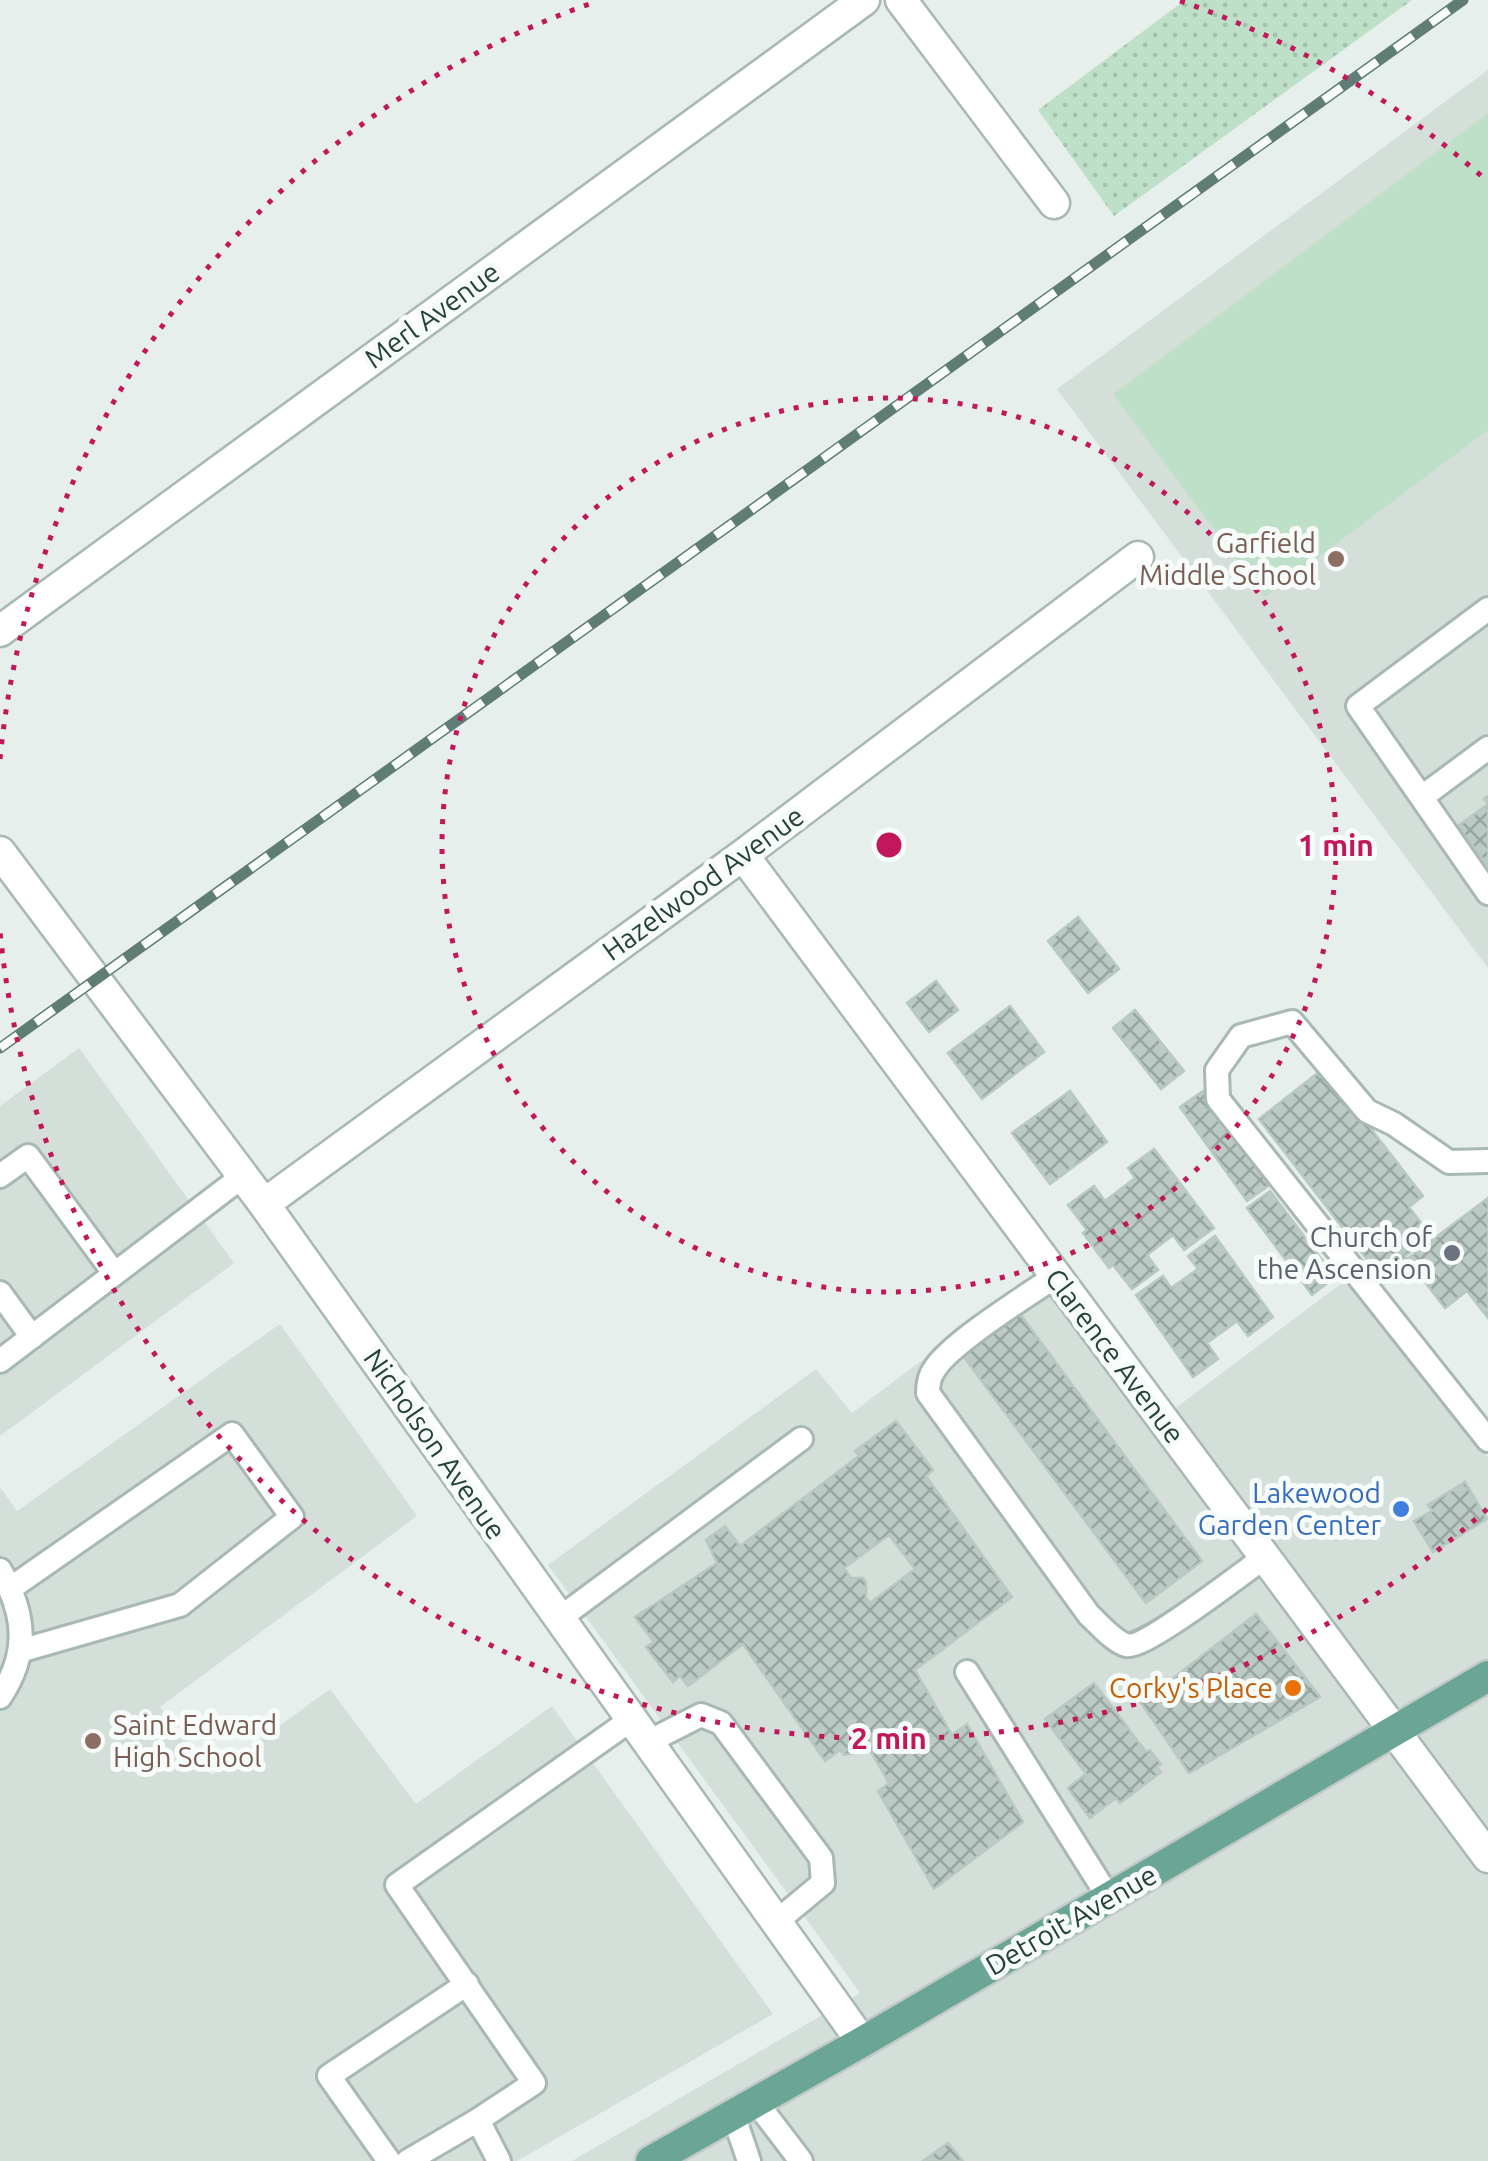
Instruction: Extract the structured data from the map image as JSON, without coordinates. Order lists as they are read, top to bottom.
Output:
{
  "streets": {
    "main road": ["Detroit Avenue"],
    "street": [
      "Merl Avenue",
      "Hazelwood Avenue",
      "Clarence Avenue",
      "Nicholson Avenue"
    ]
  },
  "crossings": [
    ["Hazelwood Avenue", "Clarence Avenue"],
    ["Hazelwood Avenue", "Nicholson Avenue"],
    ["Clarence Avenue", "Detroit Avenue"],
    ["Nicholson Avenue", "Detroit Avenue"]
  ],
  "places": [
    "Garfield Middle School",
    "Church of the Ascension",
    "Lakewood Garden Center",
    "Corky's Place",
    "Saint Edward High School"
  ],
  "rings": ["1 min", "2 min"]
}
